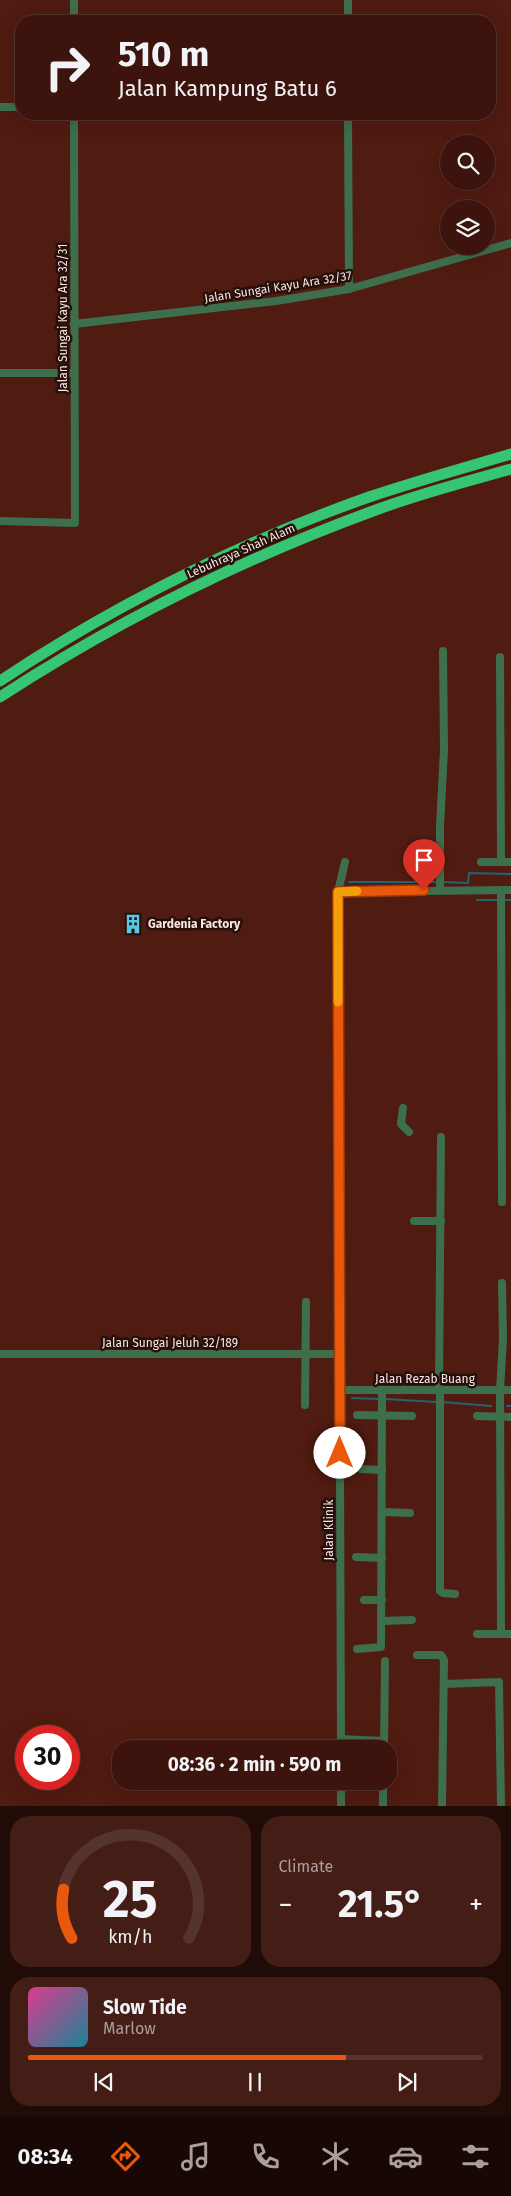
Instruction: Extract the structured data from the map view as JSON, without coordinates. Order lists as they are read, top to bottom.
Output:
{
  "streets": {
    "highway": ["Lebuhraya Shah Alam"],
    "street": [
      "Jalan Sungai Kayu Ara 32/37",
      "Jalan Sungai Kayu Ara 32/31",
      "Jalan Sungai Jeluh 32/189",
      "Jalan Rezab Buang",
      "Jalan Klinik"
    ]
  },
  "crossings": [
    ["Jalan Sungai Kayu Ara 32/37", "Jalan Sungai Kayu Ara 32/31"],
    ["Jalan Sungai Jeluh 32/189", "Jalan Klinik"],
    ["Jalan Rezab Buang", "Jalan Klinik"]
  ],
  "places": {
    "building": ["Gardenia Factory"]
  },
  "page": {
    "turn": ["510 m", "Jalan Kampung Batu 6"],
    "limit": "30",
    "trip": "08:36 · 2 min · 590 m",
    "tile": "Climate",
    "heat": ["−", "21.5°", "+"],
    "song": ["Slow Tide", "Marlow"],
    "tabs": "08:34",
    "gauge": ["25", "km/h"]
  }
}
